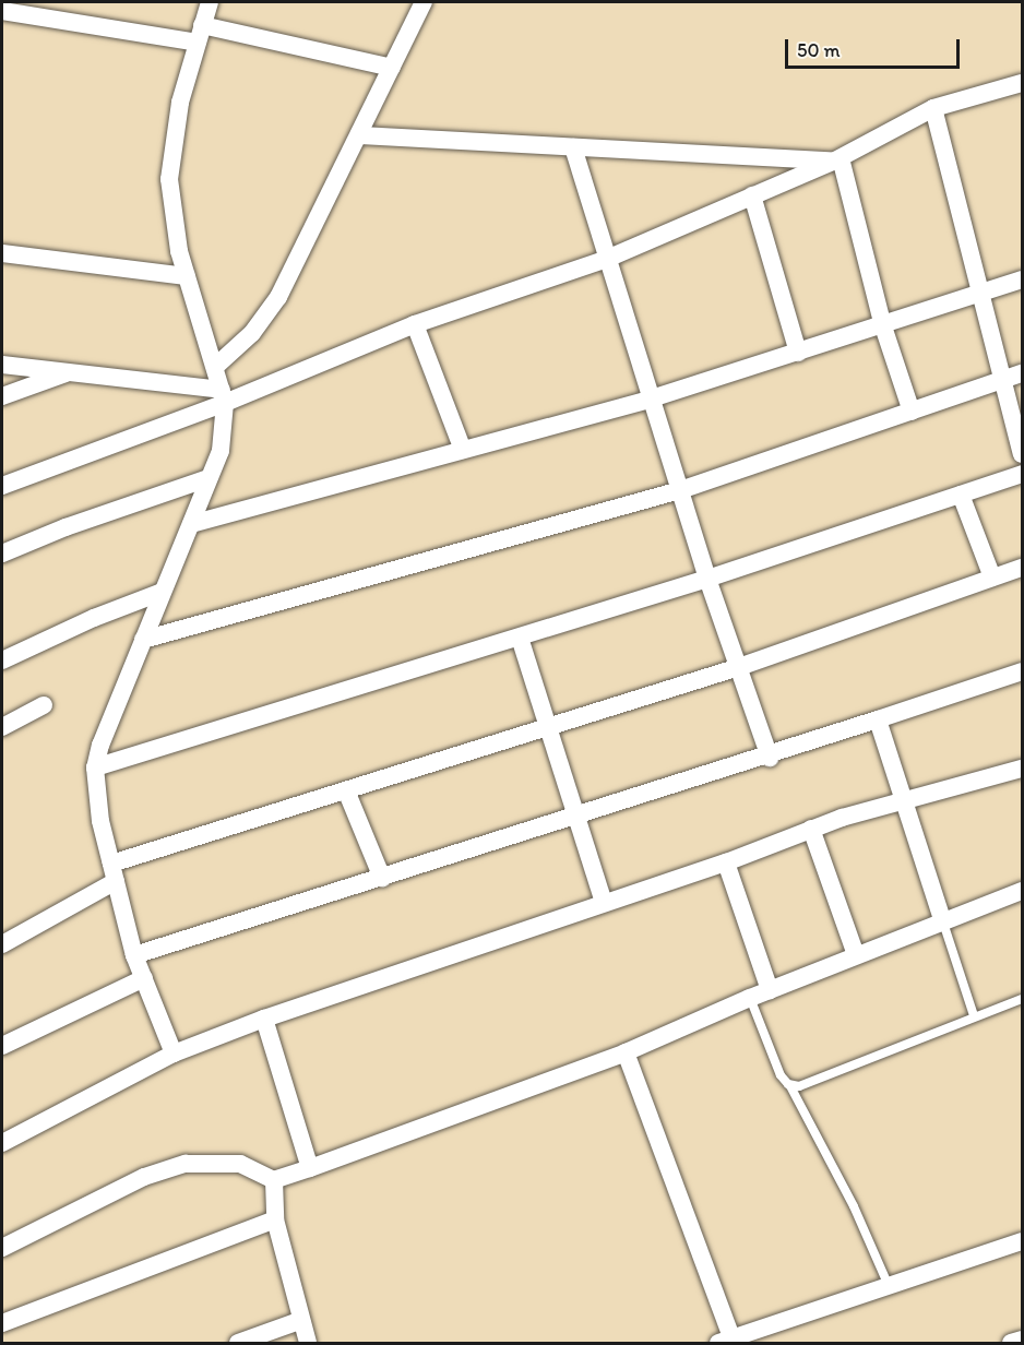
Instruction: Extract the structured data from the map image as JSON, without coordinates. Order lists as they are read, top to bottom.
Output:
{
  "scale_bar": "50 m"
}
